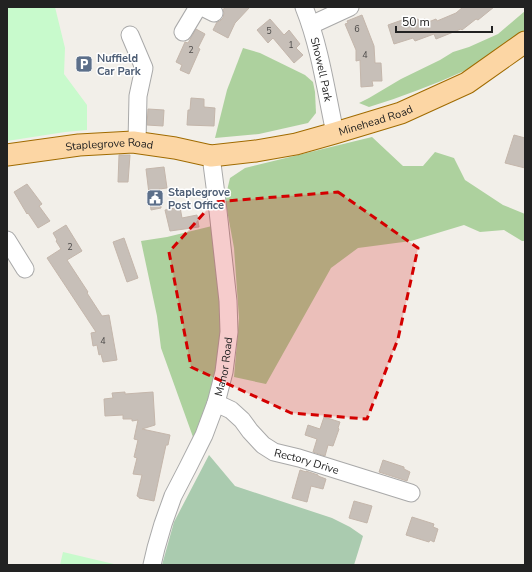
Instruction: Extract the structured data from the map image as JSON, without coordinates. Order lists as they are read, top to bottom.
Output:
{
  "streets": {
    "main road": ["Minehead Road", "Staplegrove Road"],
    "street": ["Showell Park", "Manor Road", "Rectory Drive"]
  },
  "crossings": [
    ["Showell Park", "Minehead Road"],
    ["Minehead Road", "Staplegrove Road"],
    ["Minehead Road", "Manor Road"],
    ["Staplegrove Road", "Manor Road"],
    ["Manor Road", "Rectory Drive"]
  ],
  "places": {
    "parking": ["Nuffield Car Park"],
    "public building": ["Staplegrove Post Office"]
  },
  "house_numbers": [
    "6",
    "5",
    "1",
    "2",
    "4",
    "2",
    "4"
  ],
  "scale_bar": "50 m"
}
